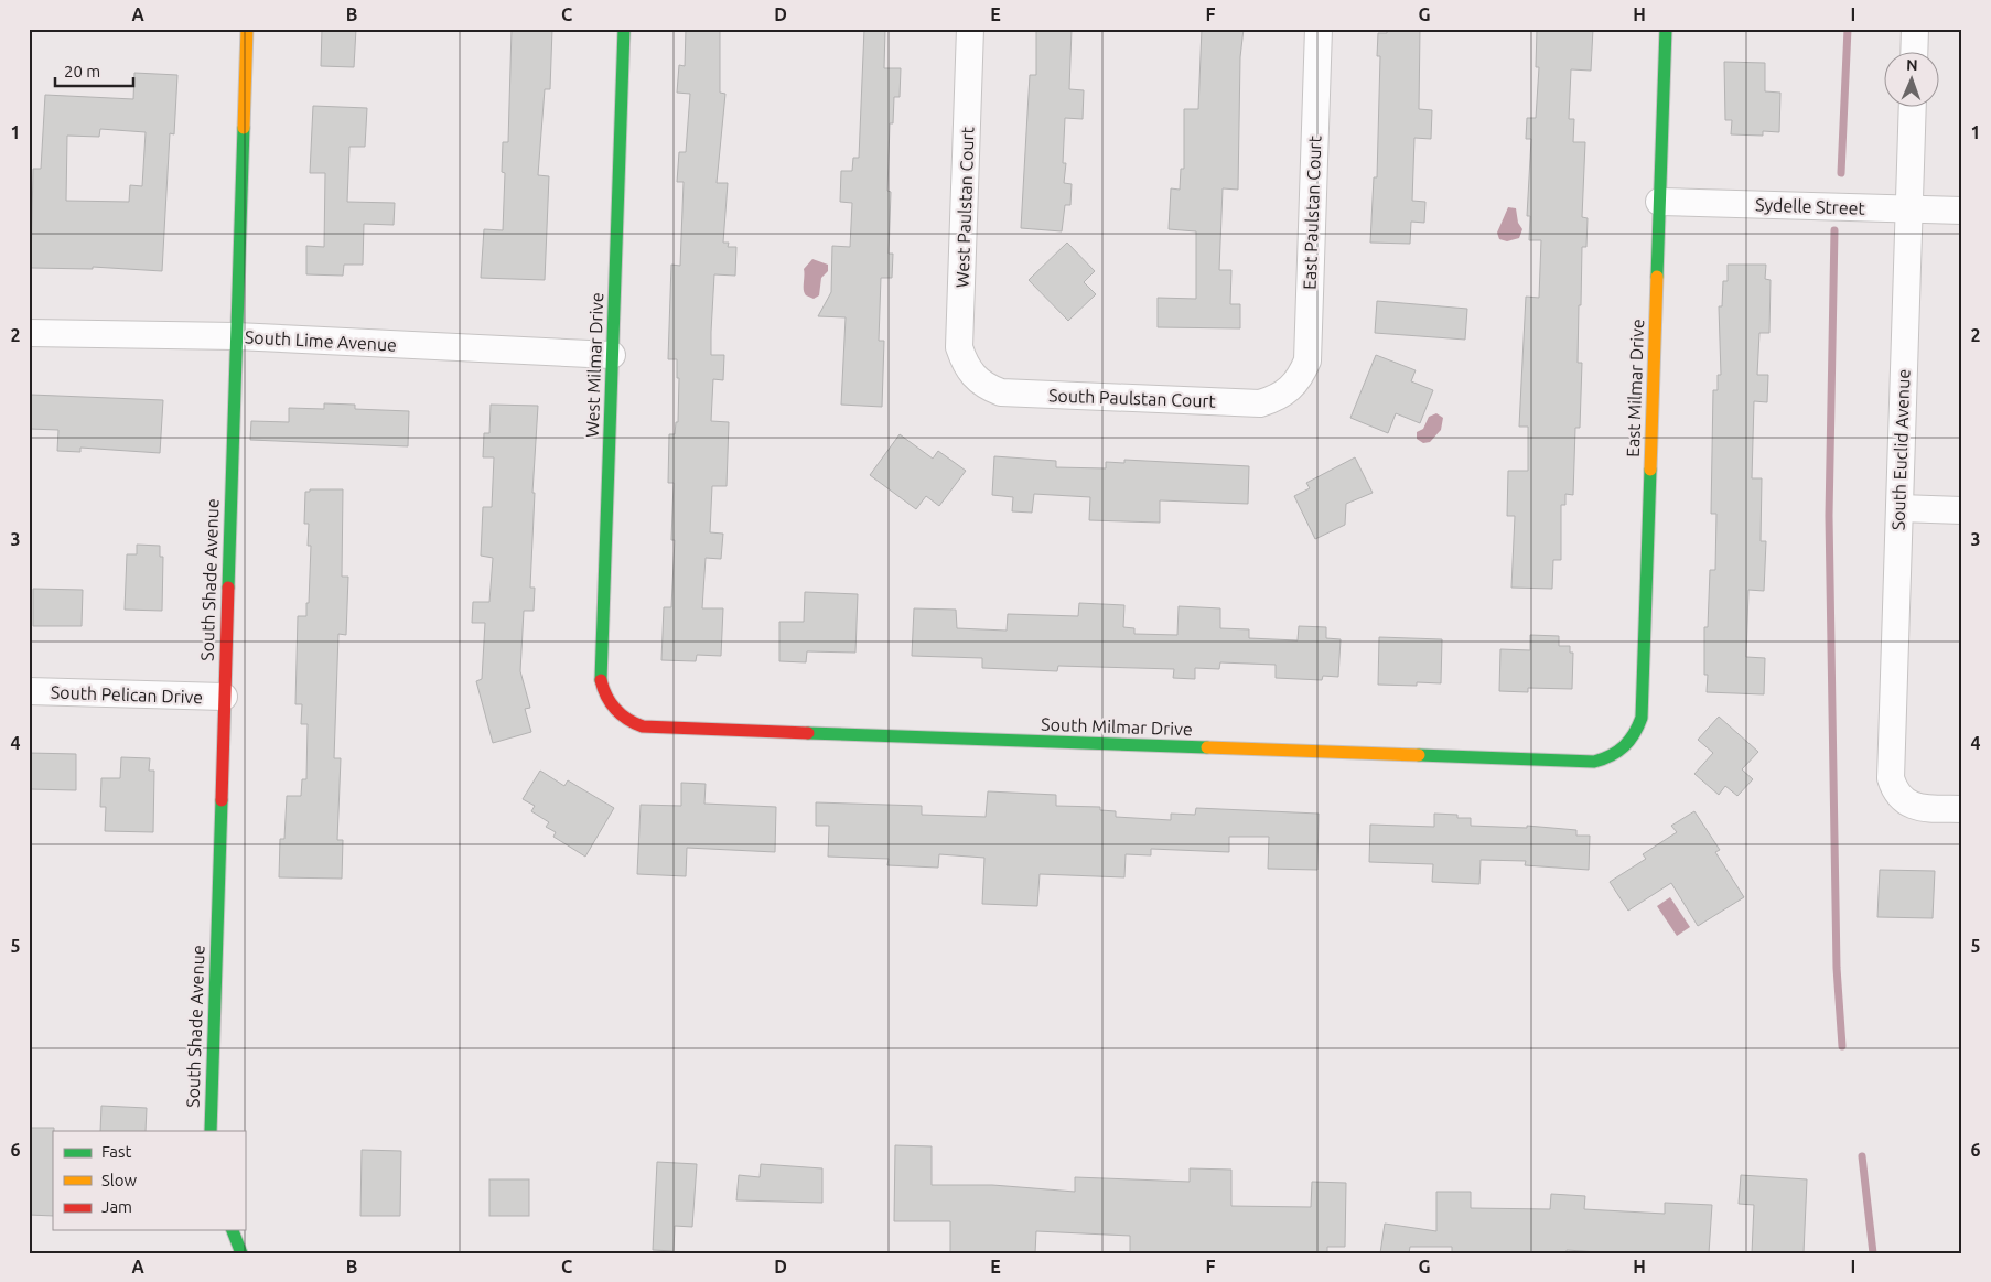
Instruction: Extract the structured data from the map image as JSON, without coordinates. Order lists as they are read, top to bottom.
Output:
{
  "streets": {
    "street": [
      "Sydelle Street",
      "West Paulstan Court",
      "East Paulstan Court",
      "South Lime Avenue",
      "West Milmar Drive",
      "East Milmar Drive",
      "South Paulstan Court",
      "South Euclid Avenue",
      "South Shade Avenue",
      "South Pelican Drive",
      "South Milmar Drive"
    ]
  },
  "crossings": [
    ["Sydelle Street", "East Milmar Drive"],
    ["Sydelle Street", "South Euclid Avenue"],
    ["West Paulstan Court", "South Paulstan Court"],
    ["East Paulstan Court", "South Paulstan Court"],
    ["South Lime Avenue", "West Milmar Drive"],
    ["South Lime Avenue", "South Shade Avenue"],
    ["West Milmar Drive", "South Milmar Drive"],
    ["East Milmar Drive", "South Milmar Drive"],
    ["South Shade Avenue", "South Pelican Drive"]
  ],
  "legend": ["Fast", "Slow", "Jam"],
  "scale_bar": "20 m",
  "north": "top",
  "grid": {
    "columns": [
      "A",
      "B",
      "C",
      "D",
      "E",
      "F",
      "G",
      "H",
      "I"
    ],
    "rows": [
      "1",
      "2",
      "3",
      "4",
      "5",
      "6"
    ]
  }
}
